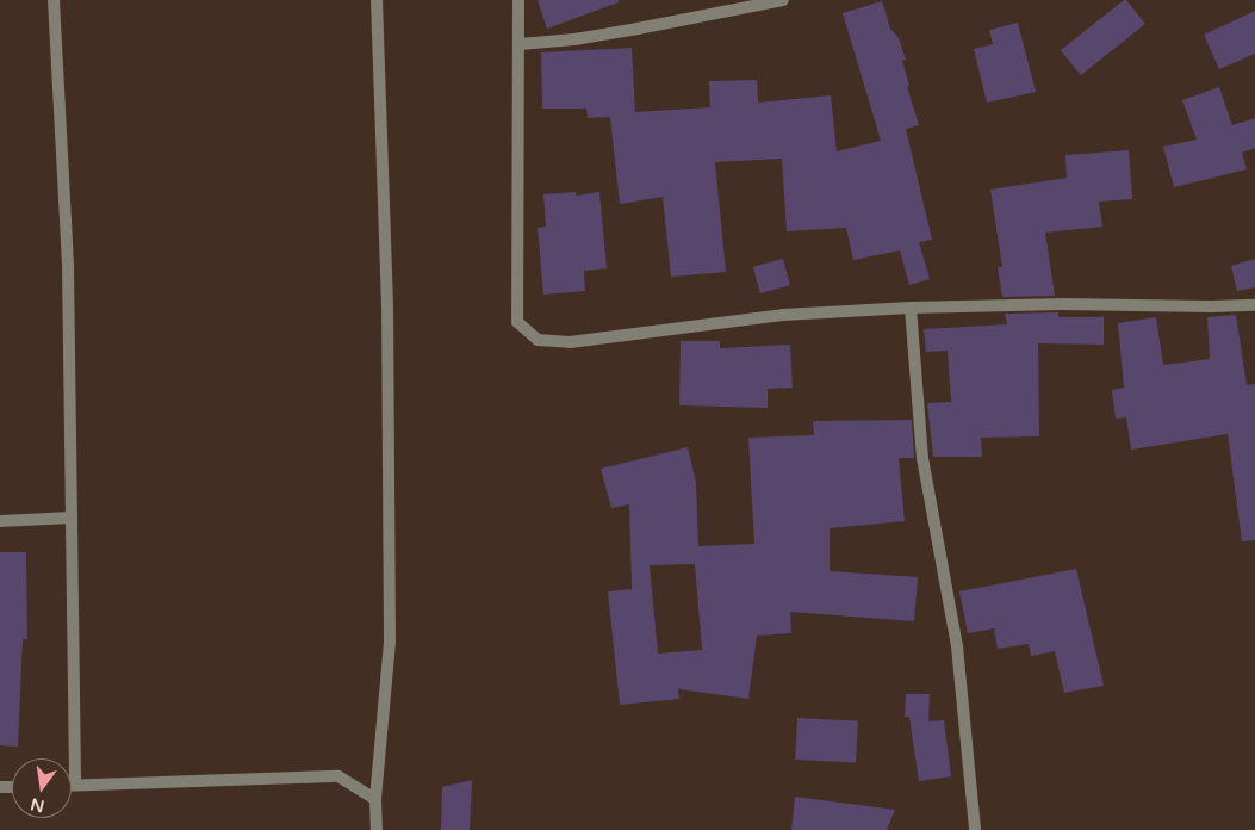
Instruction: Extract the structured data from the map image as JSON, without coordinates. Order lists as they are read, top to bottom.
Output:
{
  "north": "bottom"
}
